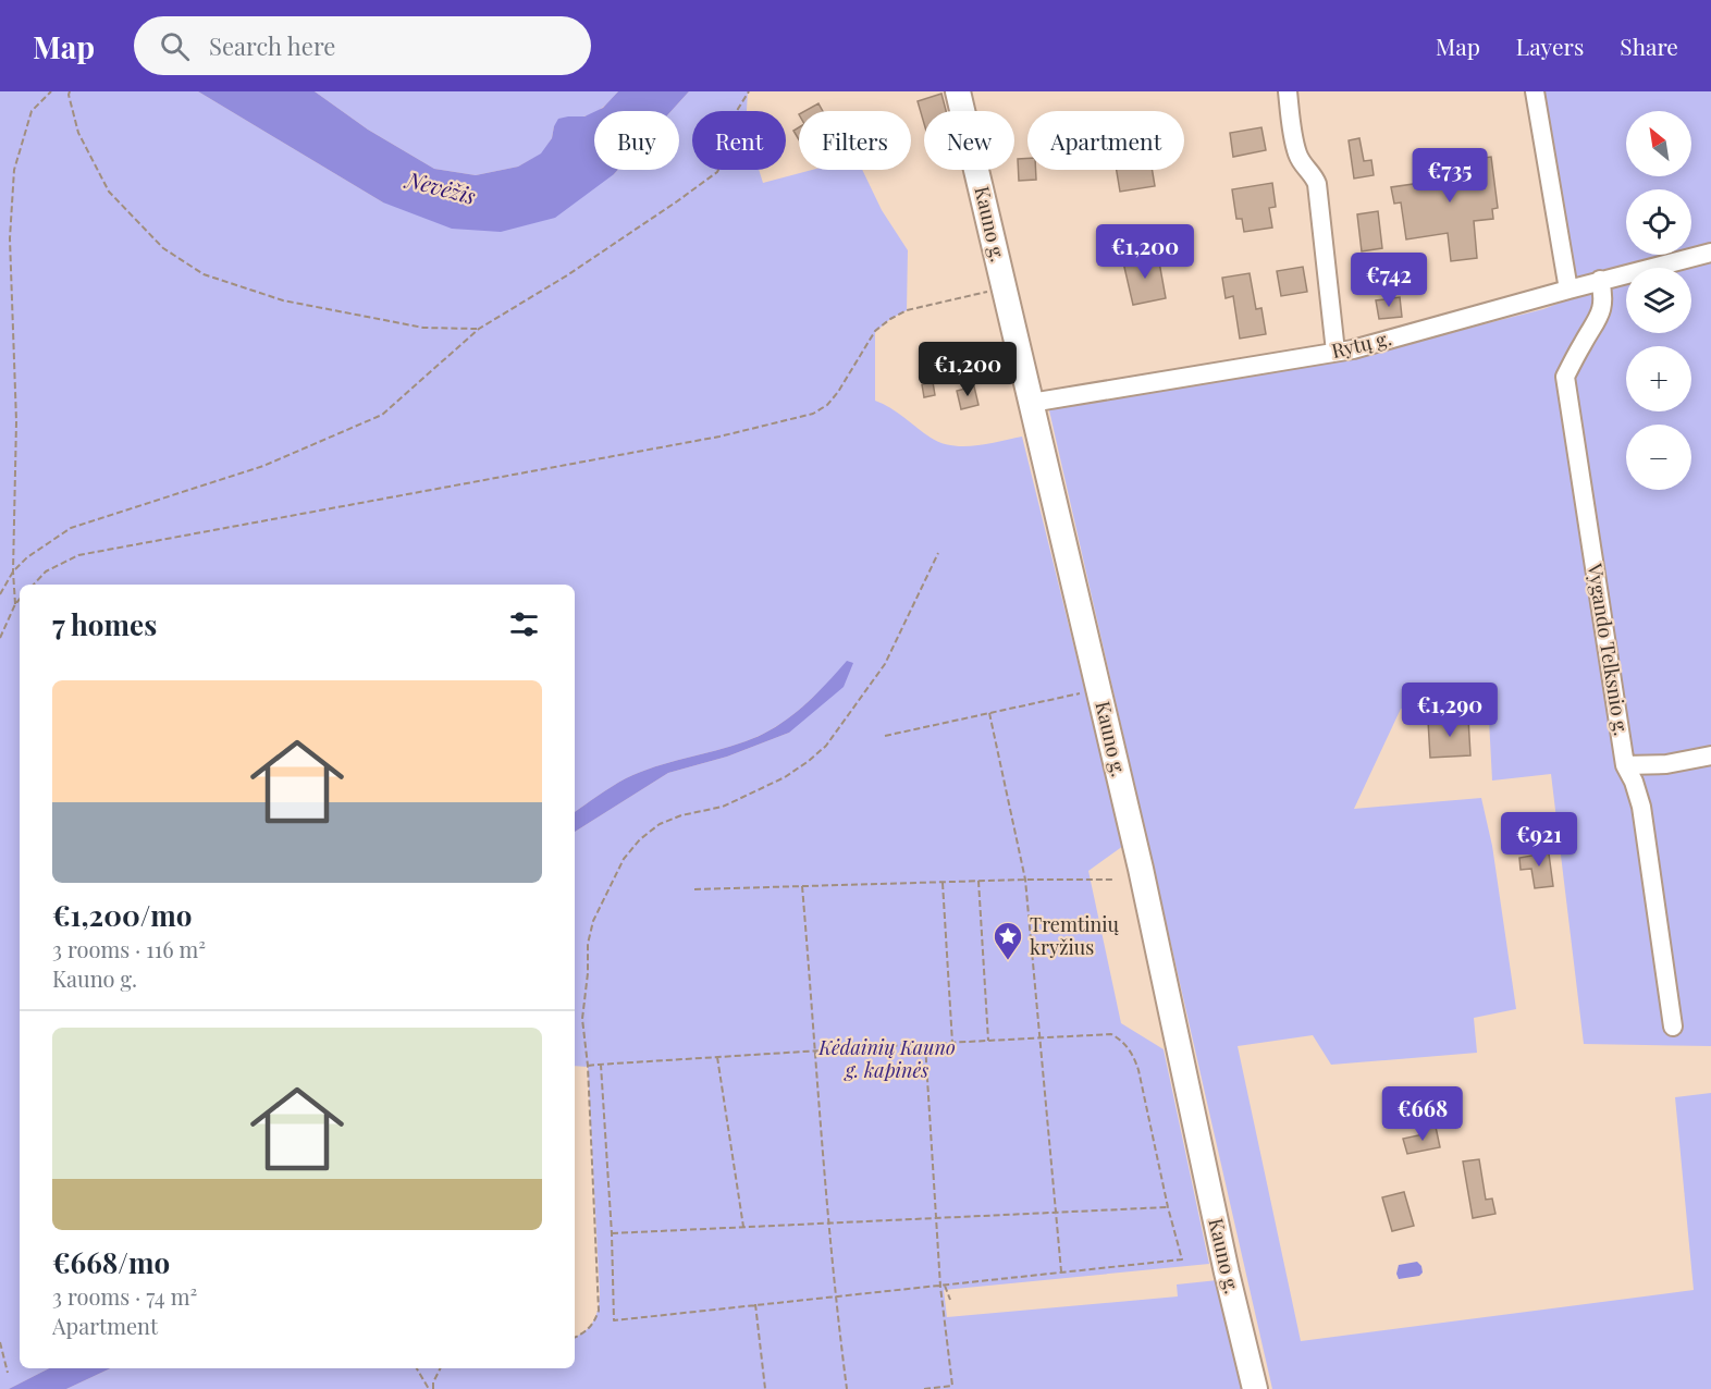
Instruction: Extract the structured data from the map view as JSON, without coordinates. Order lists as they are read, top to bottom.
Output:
{
  "streets": {
    "main road": ["Kauno g."],
    "street": ["Rytų g.", "Vygando Telksnio g."]
  },
  "crossings": [
    ["Kauno g.", "Rytų g."],
    ["Rytų g.", "Vygando Telksnio g."]
  ],
  "water": ["Nevėžis"],
  "parks": ["Kėdainių Kauno g. kapinės"],
  "places": {
    "place": ["Tremtinių kryžius"]
  },
  "north": "top left",
  "page": {
    "header": "Map",
    "search": "Search here",
    "nav": ["Map", "Layers", "Share"],
    "map_buttons": ["+", "−"],
    "chip": [
      "Buy",
      "Rent",
      "Filters",
      "New",
      "Apartment"
    ],
    "price": [
      "€735",
      "€1,200",
      "€742",
      "€1,200",
      "€1,290",
      "€921",
      "€668"
    ],
    "heading": "7 homes",
    "list": [
      {
        "name": "€1,200/mo",
        "note": "3 rooms · 116 m² · Kauno g."
      },
      {
        "name": "€668/mo",
        "note": "3 rooms · 74 m² · Apartment"
      }
    ]
  }
}
